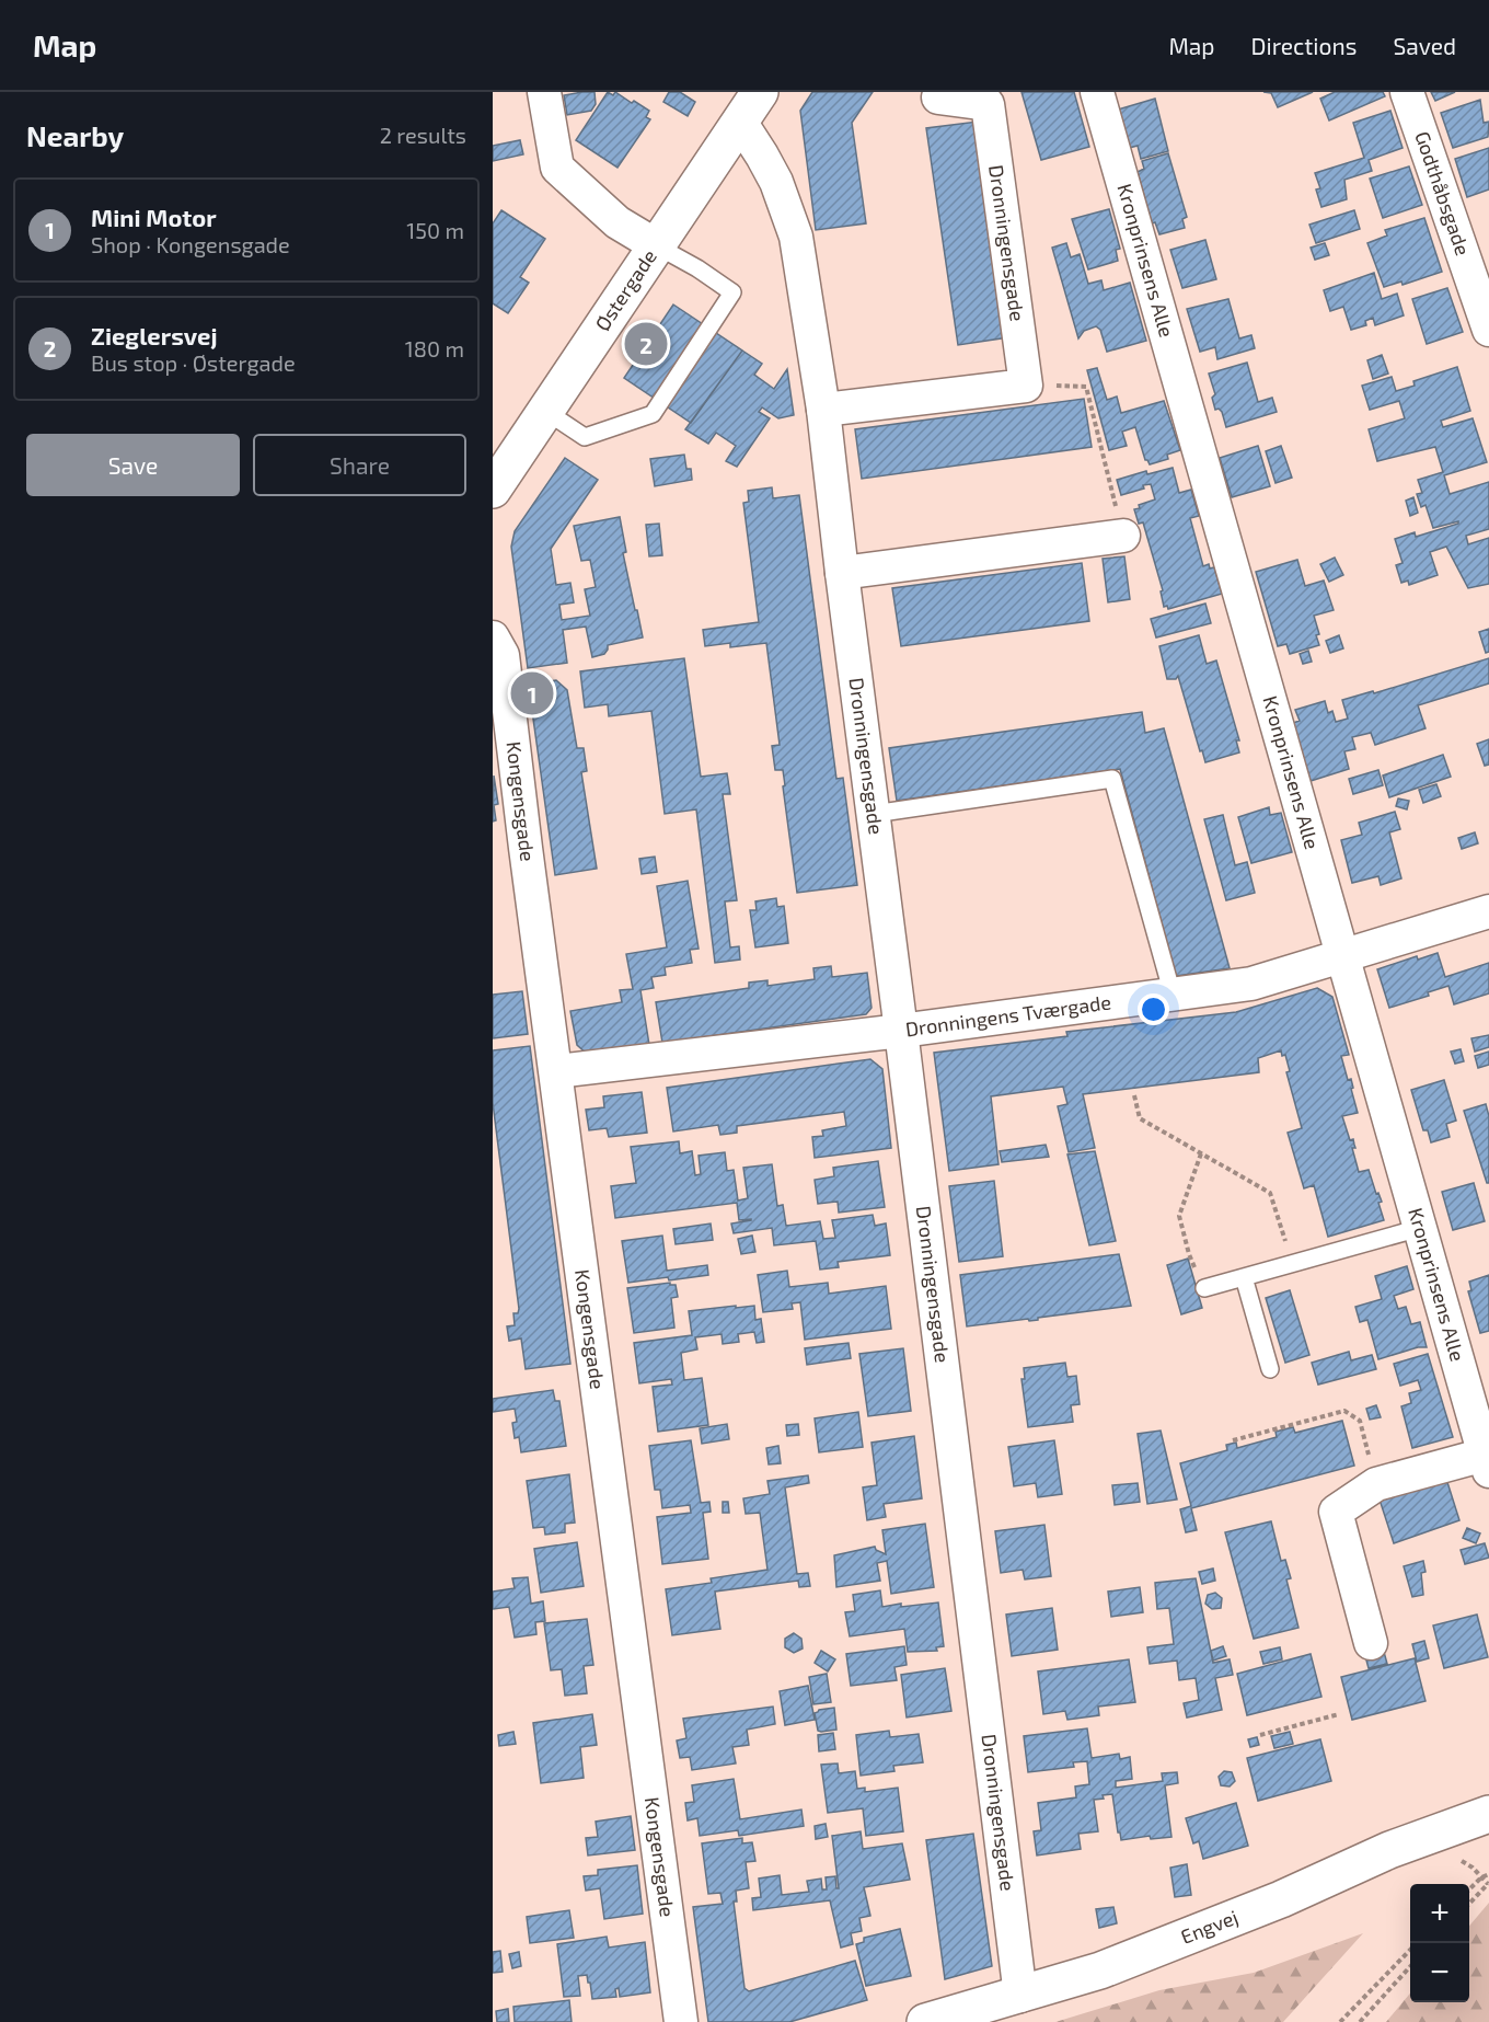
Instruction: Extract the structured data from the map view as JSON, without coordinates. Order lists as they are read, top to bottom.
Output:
{
  "streets": {
    "street": [
      "Godthåbsgade",
      "Dronningensgade",
      "Kronprinsens Alle",
      "Østergade",
      "Kongensgade",
      "Dronningens Tværgade",
      "Engvej"
    ]
  },
  "crossings": [
    ["Dronningensgade", "Østergade"],
    ["Dronningensgade", "Dronningens Tværgade"],
    ["Dronningensgade", "Engvej"],
    ["Kronprinsens Alle", "Dronningens Tværgade"],
    ["Kongensgade", "Dronningens Tværgade"]
  ],
  "page": {
    "header": "Map",
    "nav": ["Map", "Directions", "Saved"],
    "heading": ["Nearby", "2 results"],
    "list": [
      {
        "mark": "1",
        "name": "Mini Motor",
        "note": "Shop · Kongensgade",
        "value": "150 m"
      },
      {
        "mark": "2",
        "name": "Zieglersvej",
        "note": "Bus stop · Østergade",
        "value": "180 m"
      }
    ],
    "pins": ["2", "1"],
    "buttons": ["Save", "Share"],
    "map_buttons": ["+", "−"]
  }
}
